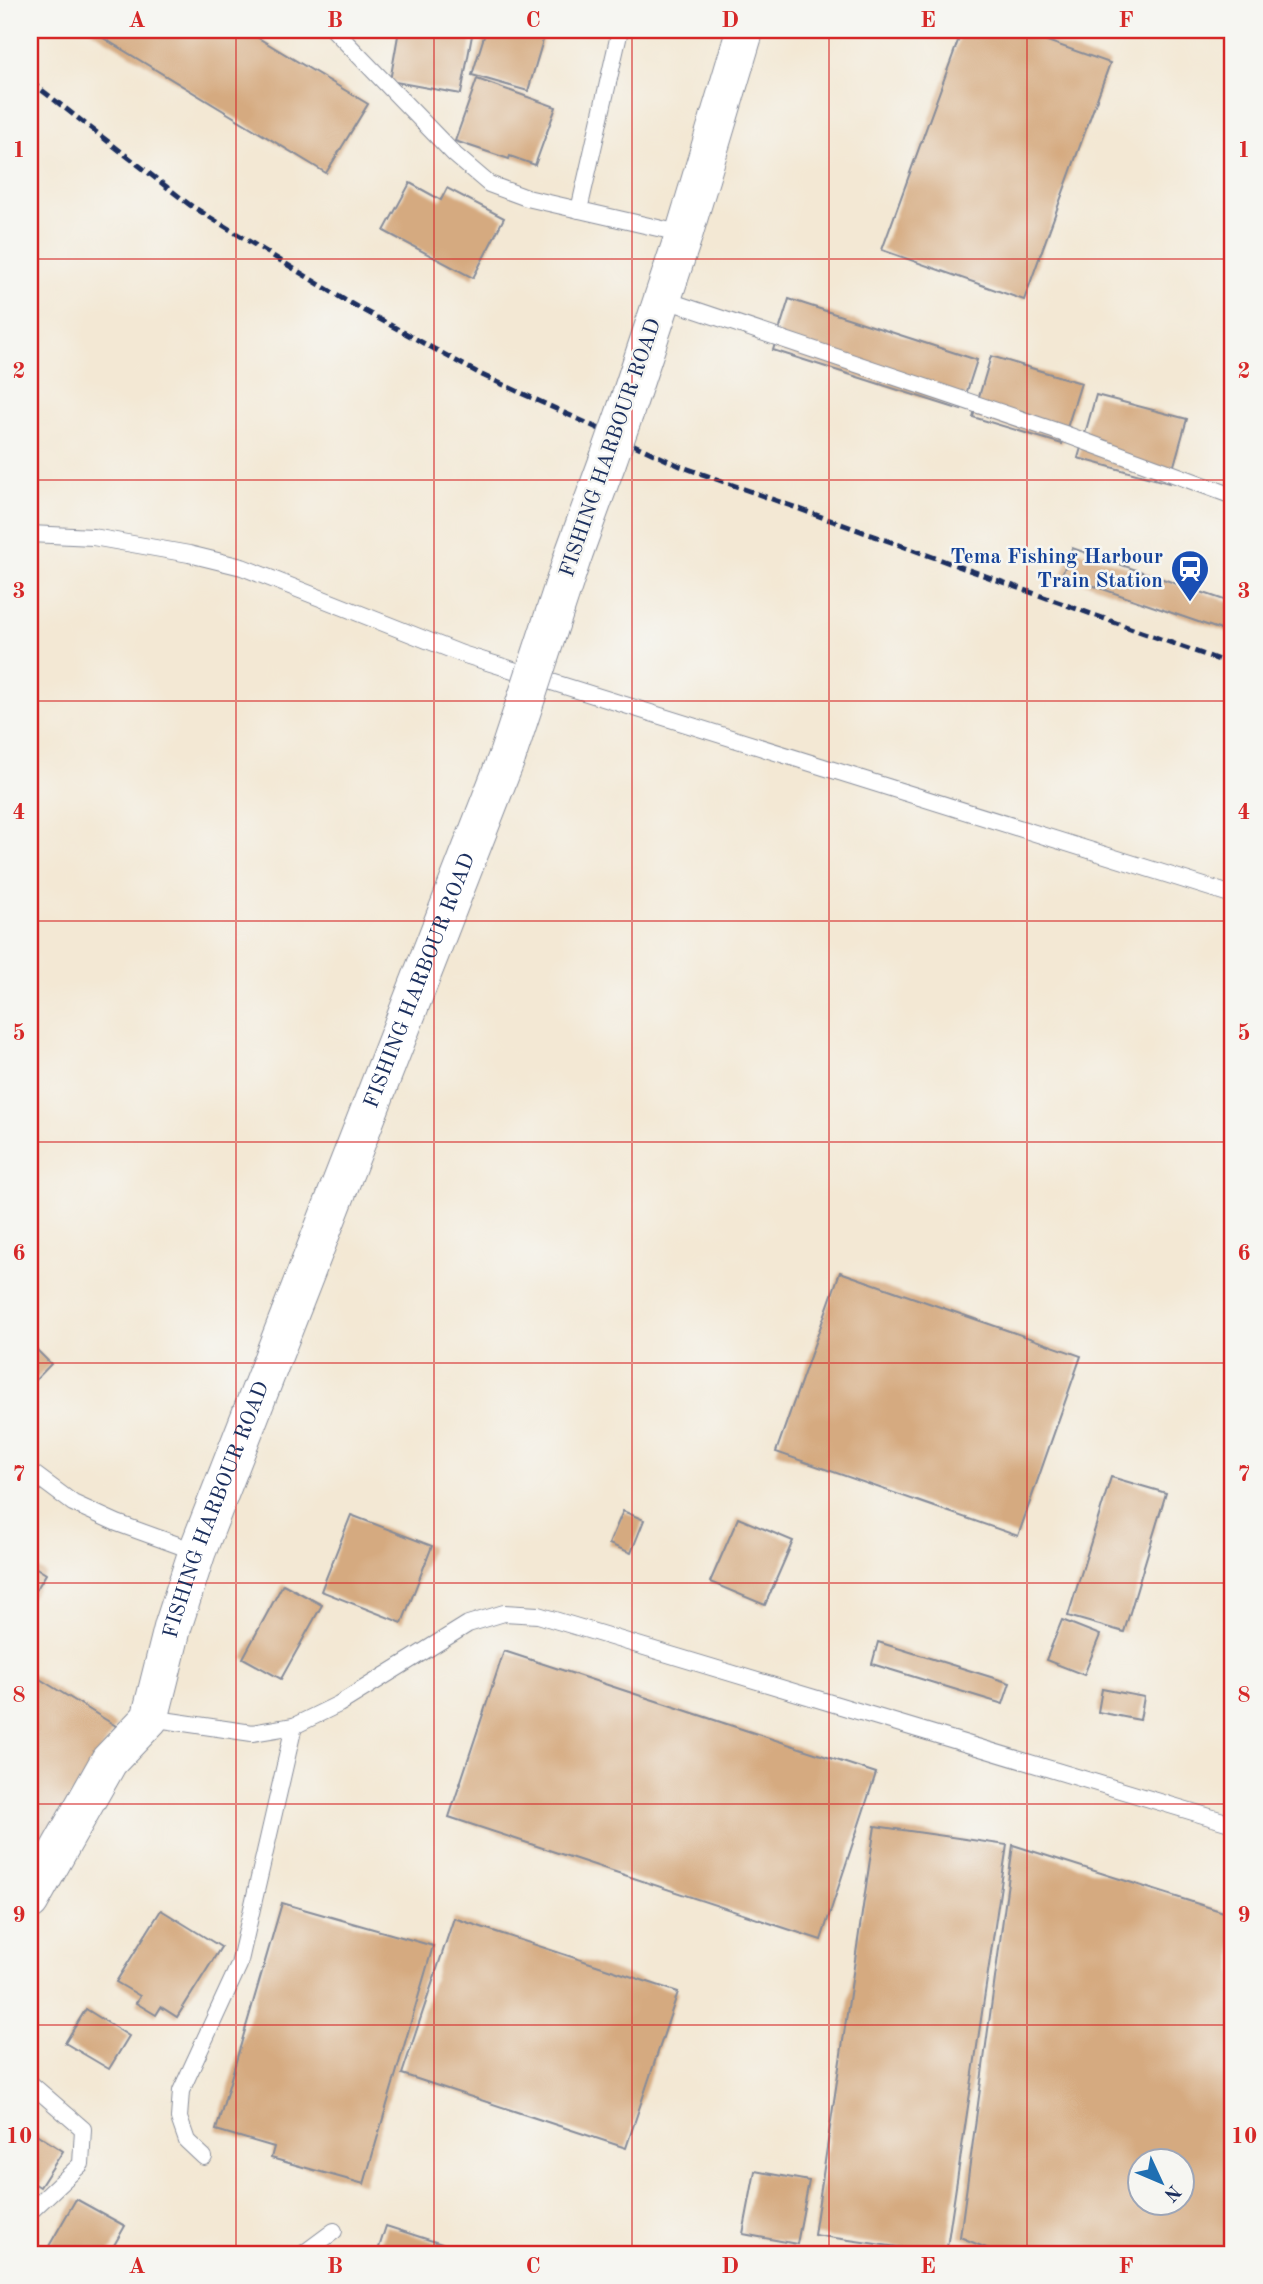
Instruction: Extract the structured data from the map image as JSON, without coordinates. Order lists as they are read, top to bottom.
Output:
{
  "streets": {
    "street": ["FISHING HARBOUR ROAD"]
  },
  "places": {
    "station": ["Tema Fishing Harbour Train Station"]
  },
  "north": "bottom right",
  "grid": {
    "columns": [
      "A",
      "B",
      "C",
      "D",
      "E",
      "F"
    ],
    "rows": [
      "1",
      "2",
      "3",
      "4",
      "5",
      "6",
      "7",
      "8",
      "9",
      "10"
    ]
  }
}
